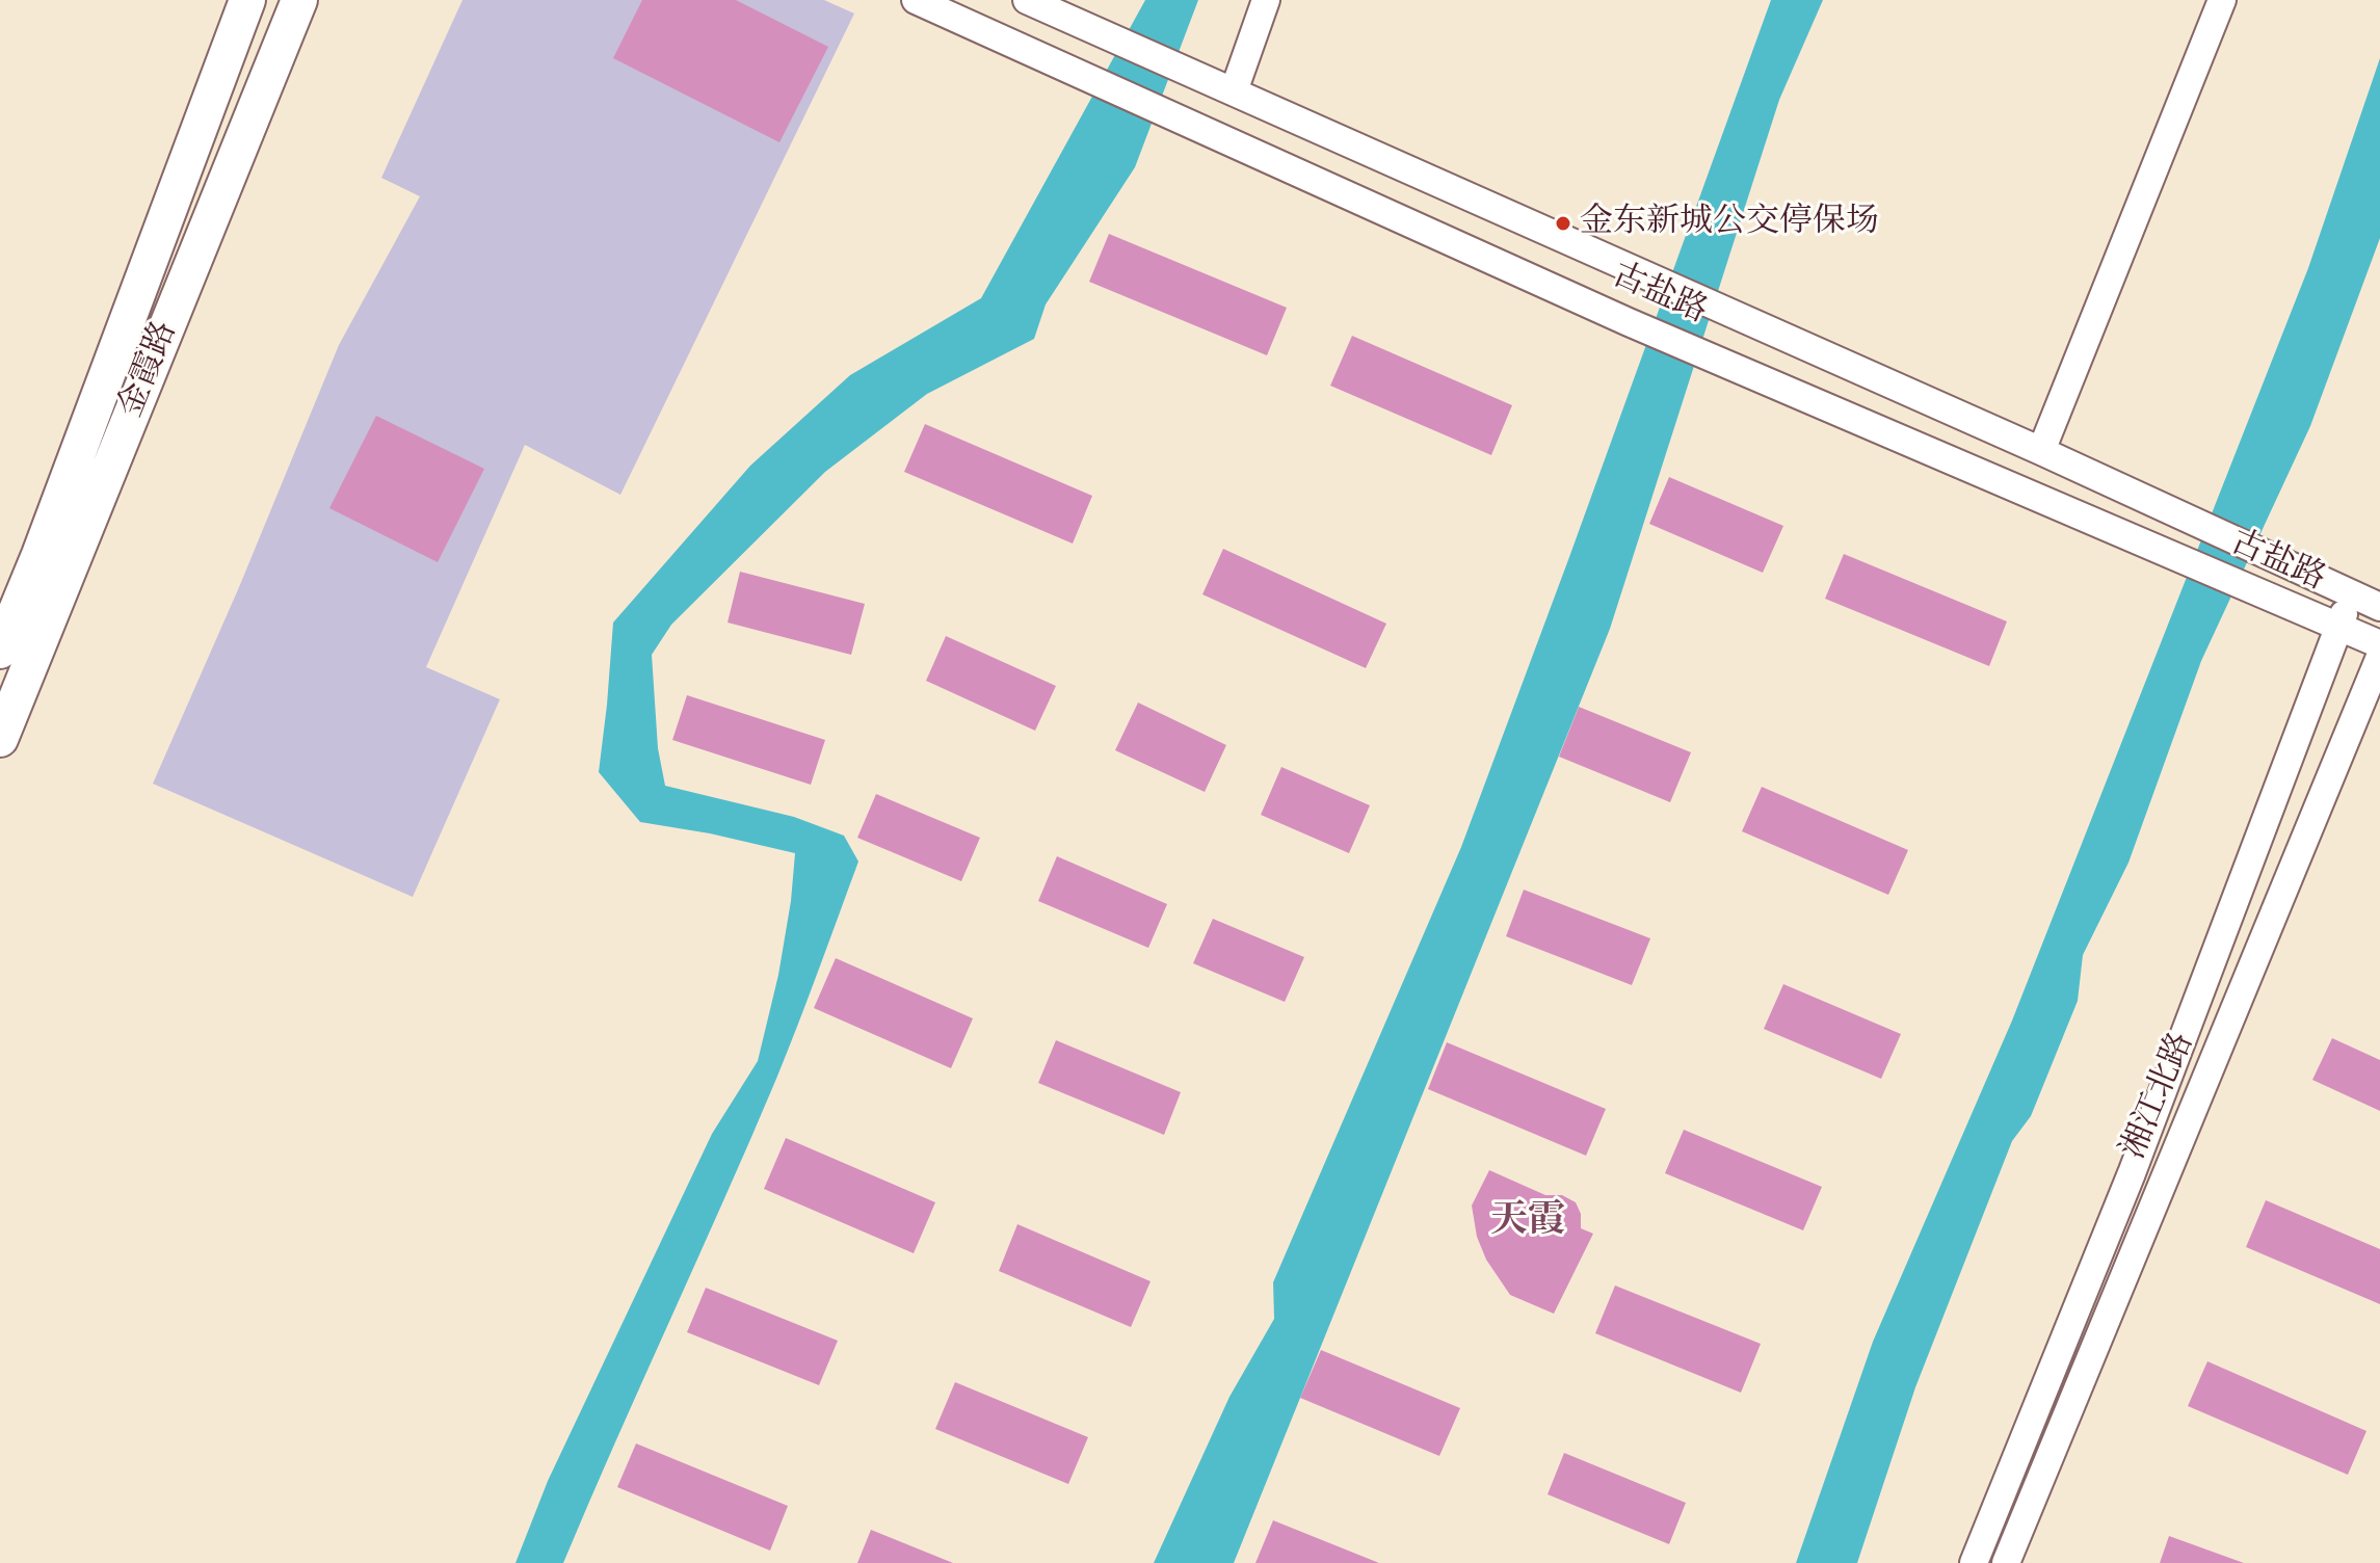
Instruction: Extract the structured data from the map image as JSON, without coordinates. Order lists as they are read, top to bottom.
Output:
{
  "streets": {
    "main road": ["金霞路"],
    "street": ["古盐路", "湘江北路"]
  },
  "districts": ["天霞"],
  "places": ["金东新城公交停保场"]
}
